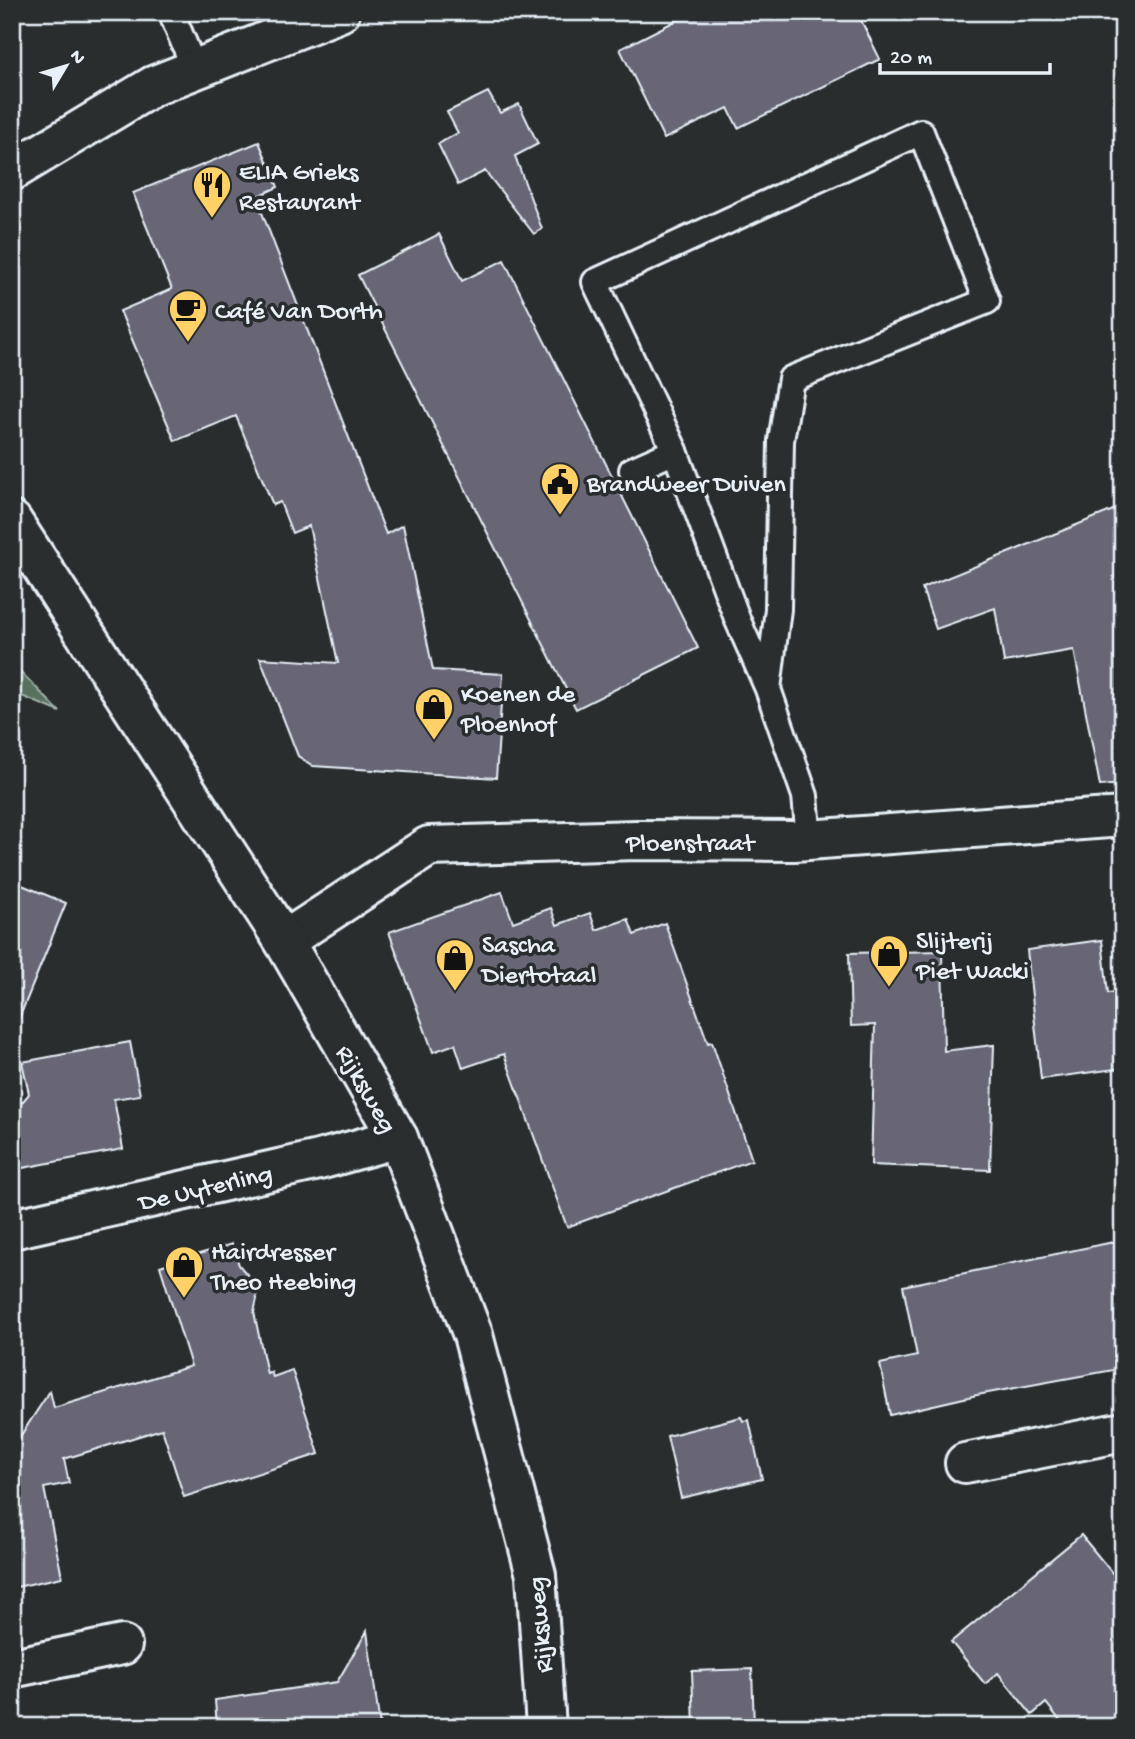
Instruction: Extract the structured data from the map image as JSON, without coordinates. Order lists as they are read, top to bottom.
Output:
{
  "streets": {
    "street": ["Ploenstraat", "Rijksweg", "De Uyterling"]
  },
  "crossings": [
    ["Ploenstraat", "Rijksweg"],
    ["Rijksweg", "De Uyterling"]
  ],
  "places": {
    "restaurant": ["ELIA Grieks Restaurant"],
    "cafe": ["Café Van Dorth"],
    "public building": ["Brandweer Duiven"],
    "shop": [
      "Koenen de Ploenhof",
      "Slijterij Piet Wacki",
      "Sascha Diertotaal",
      "Hairdresser Theo Heebing"
    ]
  },
  "scale_bar": "20 m",
  "north": "top right"
}
